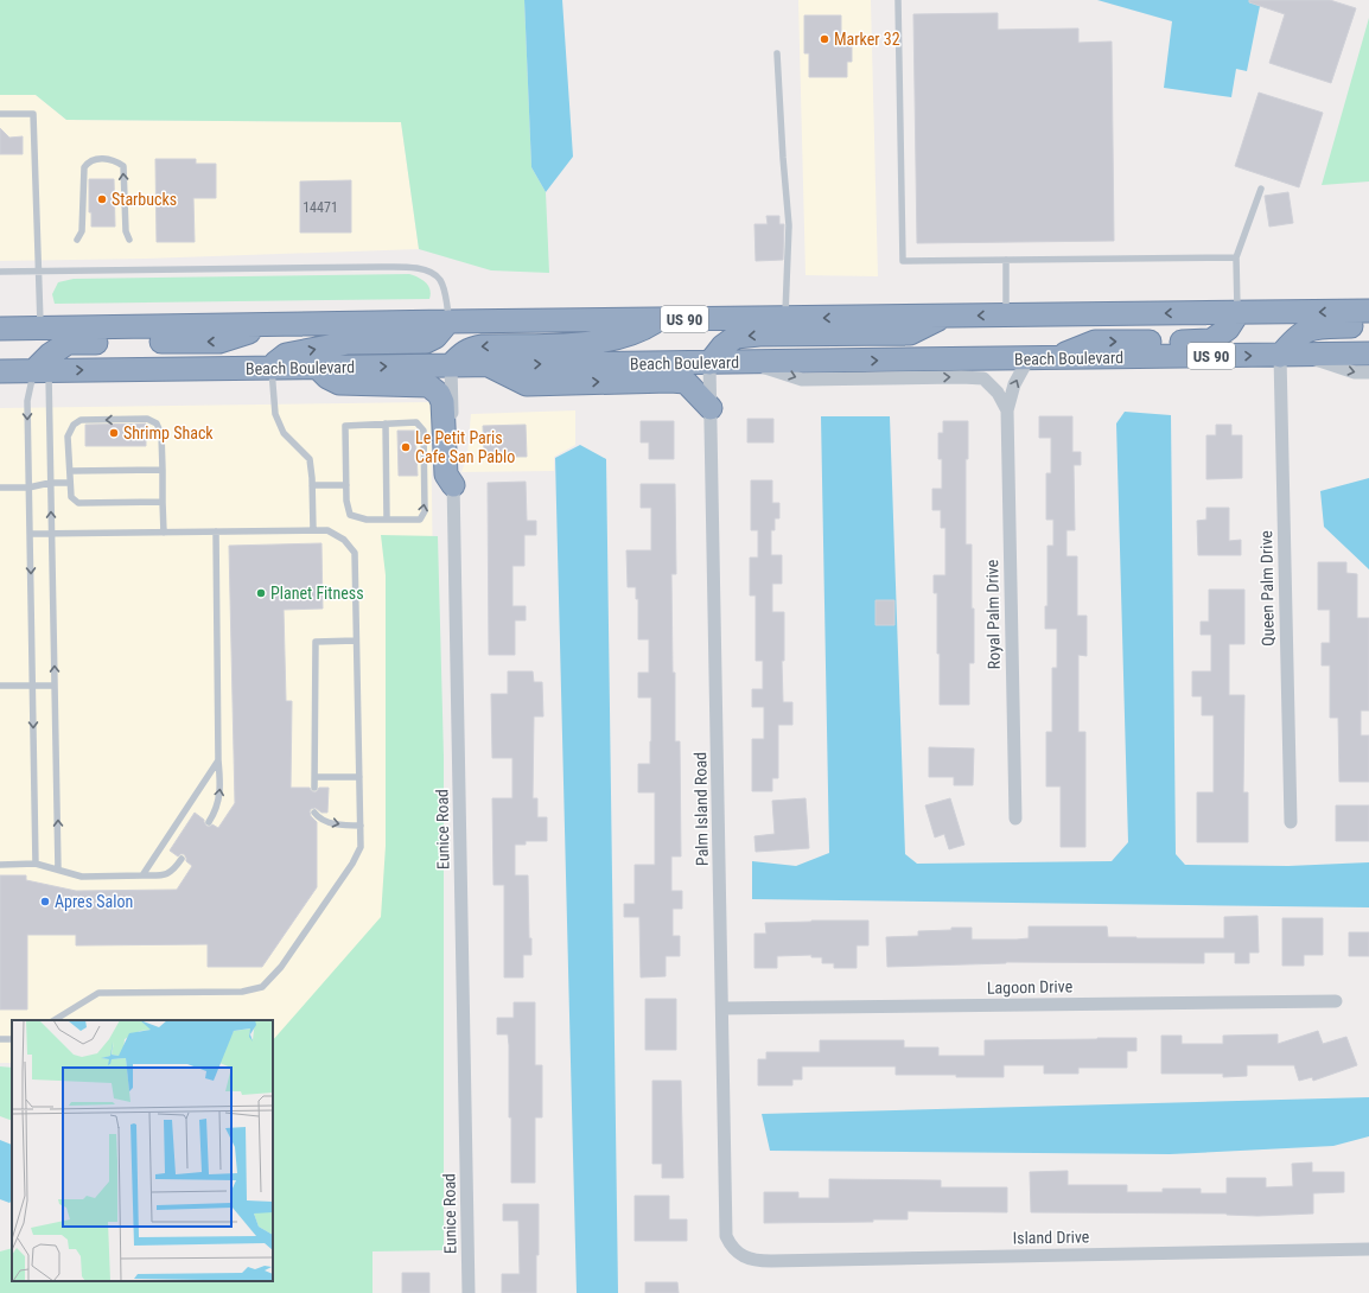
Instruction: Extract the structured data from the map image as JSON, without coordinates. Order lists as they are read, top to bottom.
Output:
{
  "streets": {
    "highway": ["US 90", "Beach Boulevard"],
    "street": [
      "Queen Palm Drive",
      "Royal Palm Drive",
      "Palm Island Road",
      "Eunice Road",
      "Lagoon Drive",
      "Island Drive"
    ]
  },
  "crossings": [
    ["Beach Boulevard", "Queen Palm Drive"],
    ["Beach Boulevard", "Royal Palm Drive"],
    ["Beach Boulevard", "Palm Island Road"],
    ["Beach Boulevard", "Eunice Road"],
    ["Palm Island Road", "Lagoon Drive"],
    ["Palm Island Road", "Island Drive"]
  ],
  "one_way": ["Royal Palm Drive"],
  "places": [
    "Marker 32",
    "Starbucks",
    "Shrimp Shack",
    "Le Petit Paris Cafe San Pablo",
    "Planet Fitness",
    "Apres Salon"
  ],
  "house_numbers": ["14471"]
}
